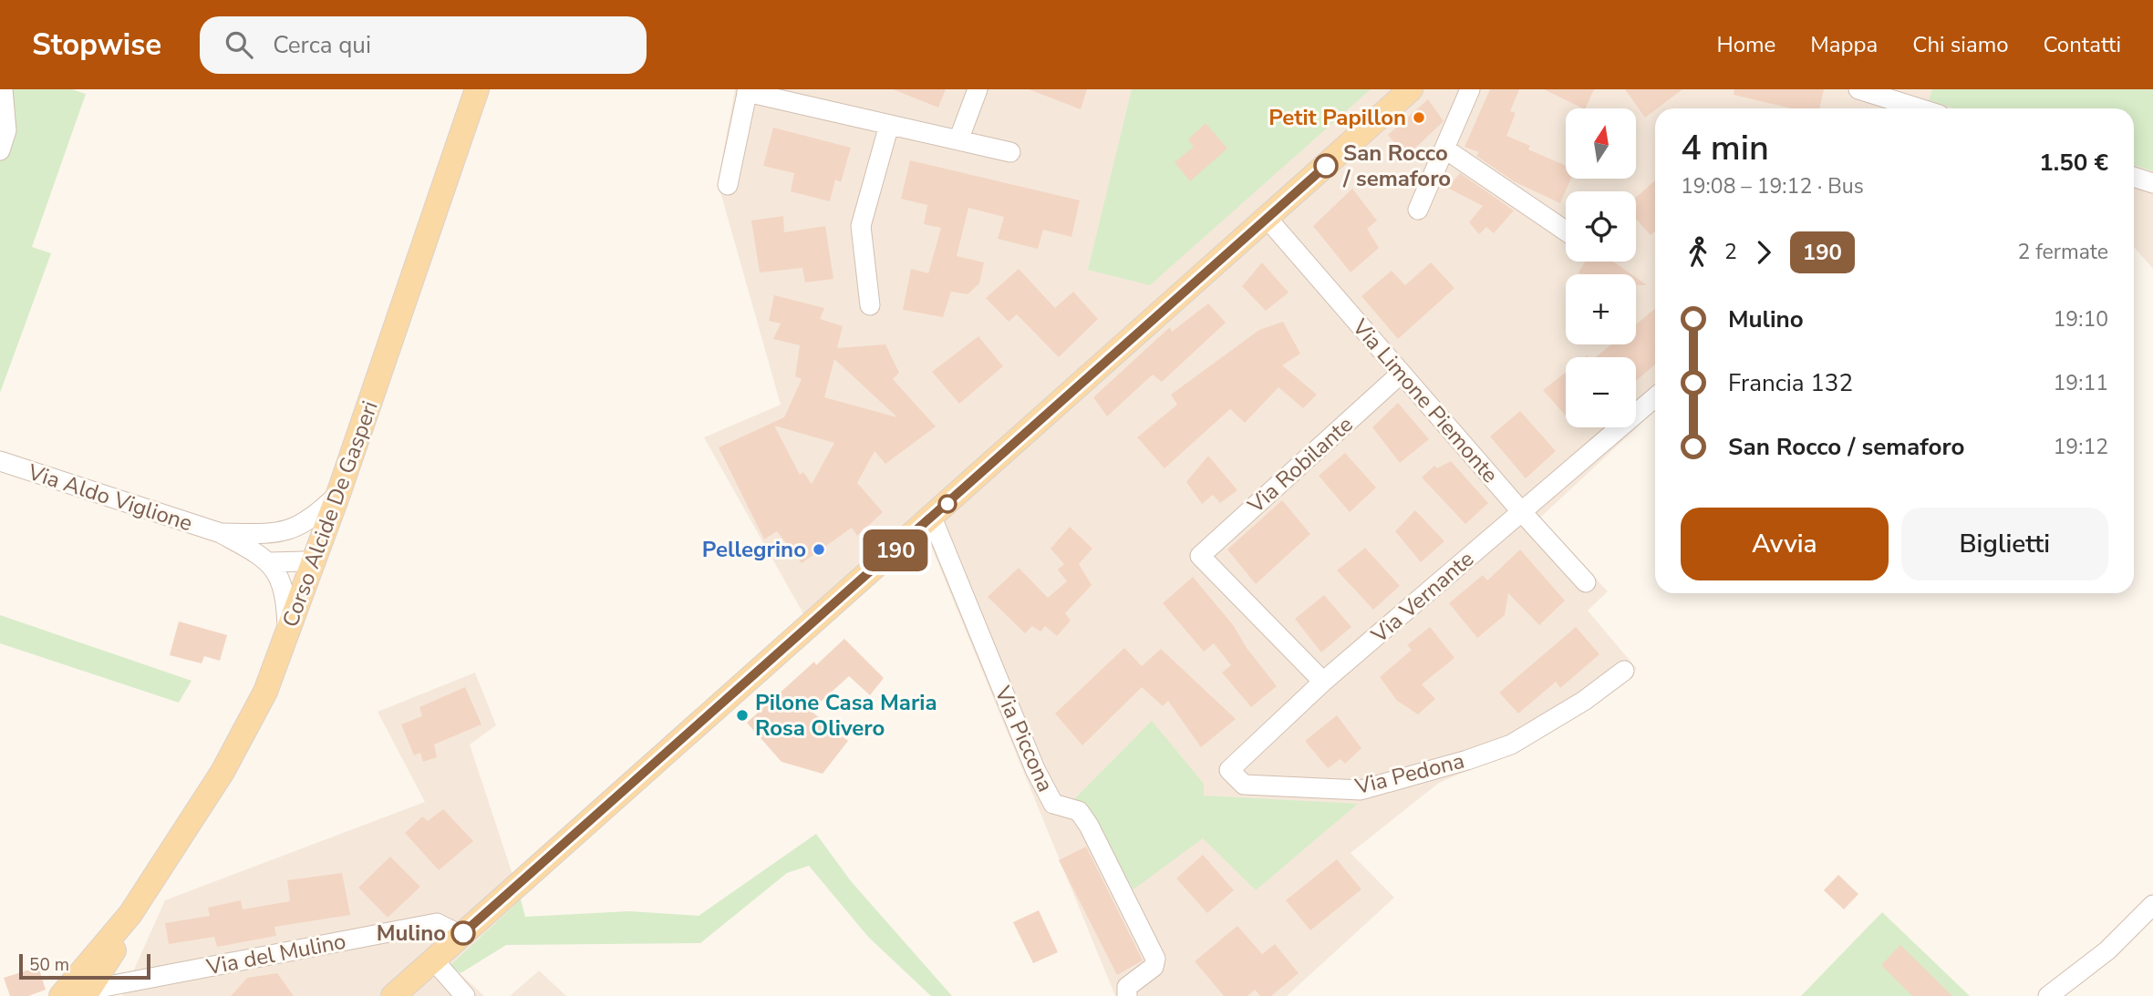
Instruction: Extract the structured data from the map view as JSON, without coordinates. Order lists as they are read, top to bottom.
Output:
{
  "streets": {
    "main road": ["Corso Alcide De Gasperi"],
    "street": [
      "Via Limone Piemonte",
      "Via Robilante",
      "Via Aldo Viglione",
      "Via Vernante",
      "Via Piccona",
      "Via Pedona",
      "Via del Mulino"
    ]
  },
  "crossings": [
    ["Via Limone Piemonte", "Via Robilante"],
    ["Via Limone Piemonte", "Via Vernante"],
    ["Via Robilante", "Via Vernante"],
    ["Via Robilante", "Via Pedona"],
    ["Via Aldo Viglione", "Corso Alcide De Gasperi"],
    ["Corso Alcide De Gasperi", "Via del Mulino"],
    ["Via Vernante", "Via Pedona"]
  ],
  "places": [
    "Petit Papillon",
    "San Rocco / semaforo",
    "Pellegrino",
    "Pilone Casa Maria Rosa Olivero",
    "Mulino"
  ],
  "lines": ["bus line 190"],
  "scale_bar": "50 m",
  "north": "top",
  "page": {
    "header": "Stopwise",
    "search": "Cerca qui",
    "nav": [
      "Home",
      "Mappa",
      "Chi siamo",
      "Contatti"
    ],
    "on_map": "190",
    "map_buttons": ["+", "−"],
    "heading": ["4 min", "19:08 – 19:12 · Bus", "1.50 €"],
    "legs": ["2", "190", "2 fermate"],
    "list": [
      {
        "name": "Mulino",
        "value": "19:10"
      },
      {
        "name": "Francia 132",
        "value": "19:11"
      },
      {
        "name": "San Rocco / semaforo",
        "value": "19:12"
      }
    ],
    "buttons": ["Avvia", "Biglietti"],
    "scale": "50 m"
  }
}
